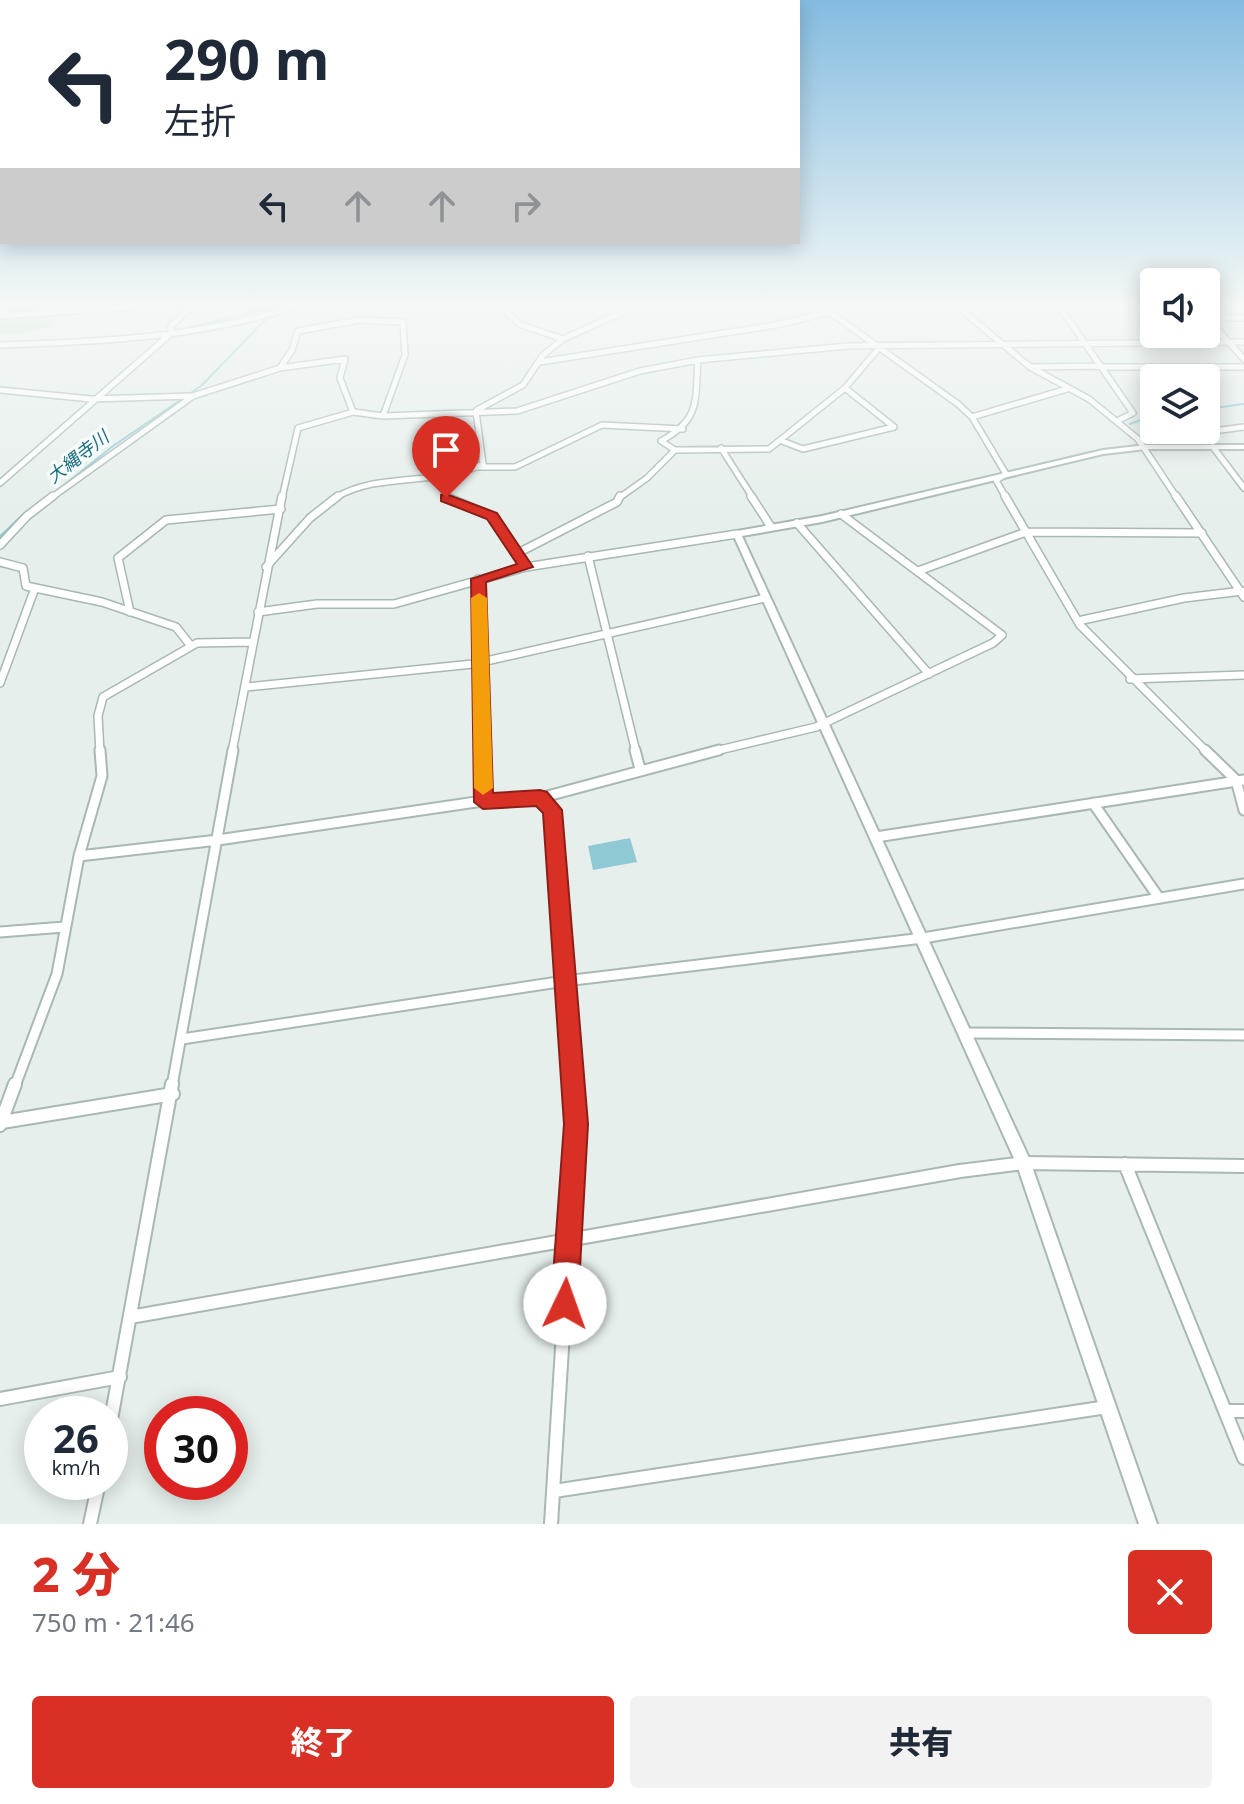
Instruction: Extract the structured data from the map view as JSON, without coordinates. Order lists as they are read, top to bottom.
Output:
{
  "water": ["大縄寺川"],
  "page": {
    "turn": ["290 m", "左折"],
    "speed": "26 km/h",
    "limit": "30",
    "heading": ["2 分", "750 m · 21:46"],
    "buttons": ["終了", "共有"]
  }
}
